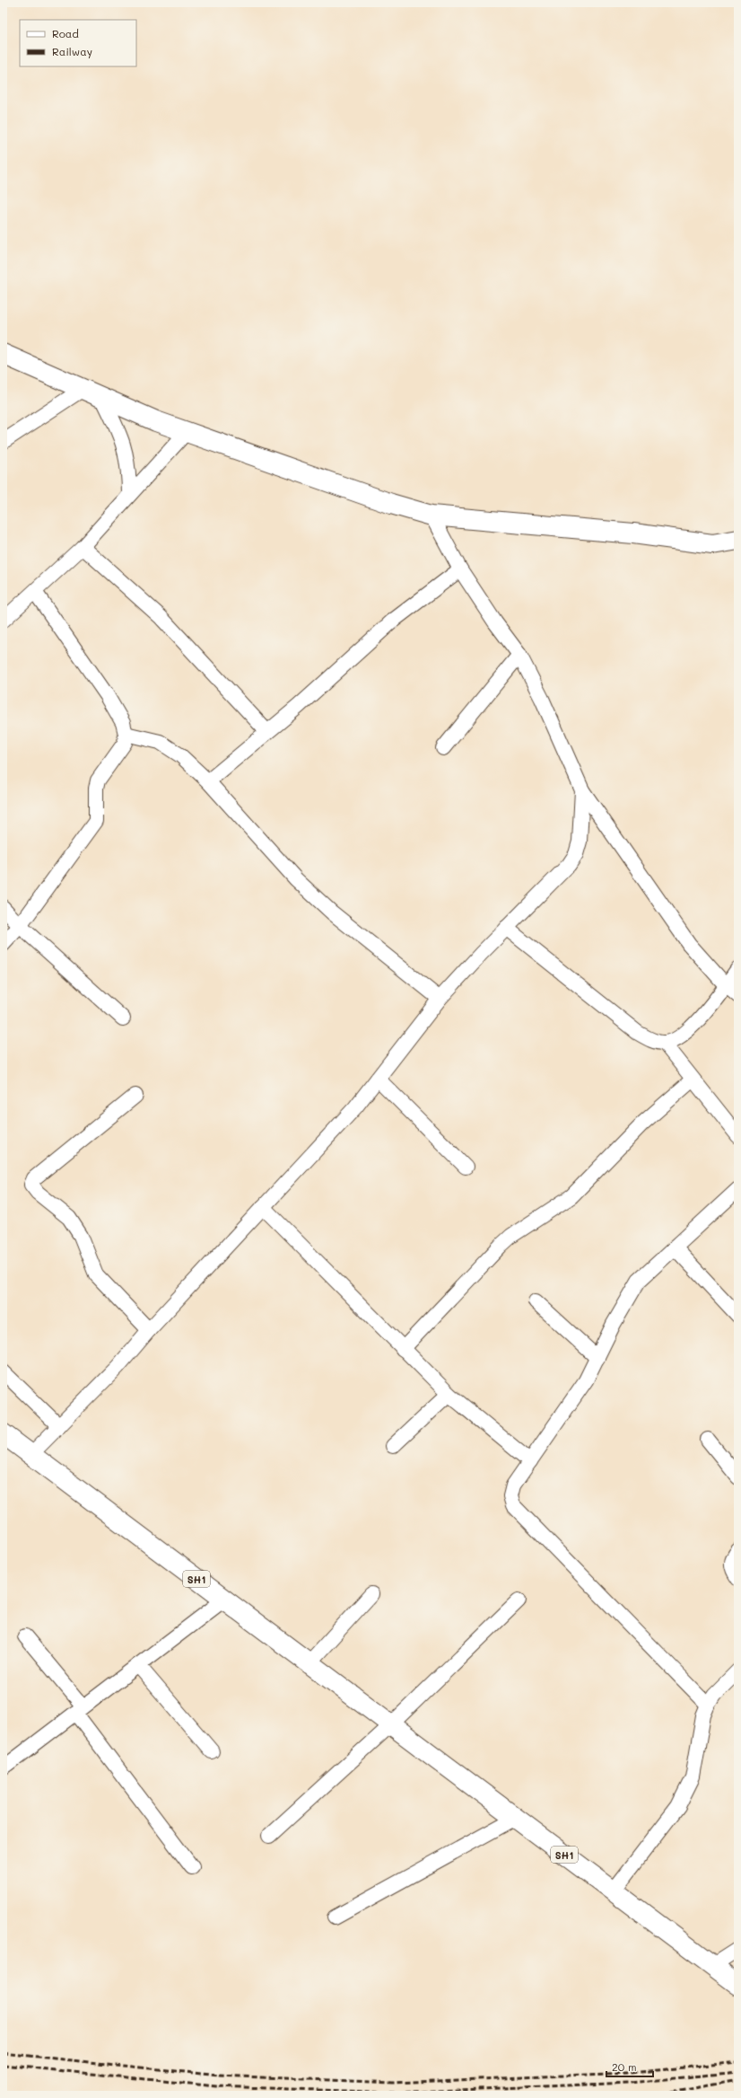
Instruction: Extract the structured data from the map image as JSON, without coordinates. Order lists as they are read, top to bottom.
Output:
{
  "streets": {
    "main road": ["SH1"]
  },
  "legend": ["Road", "Railway"],
  "scale_bar": "20 m"
}
